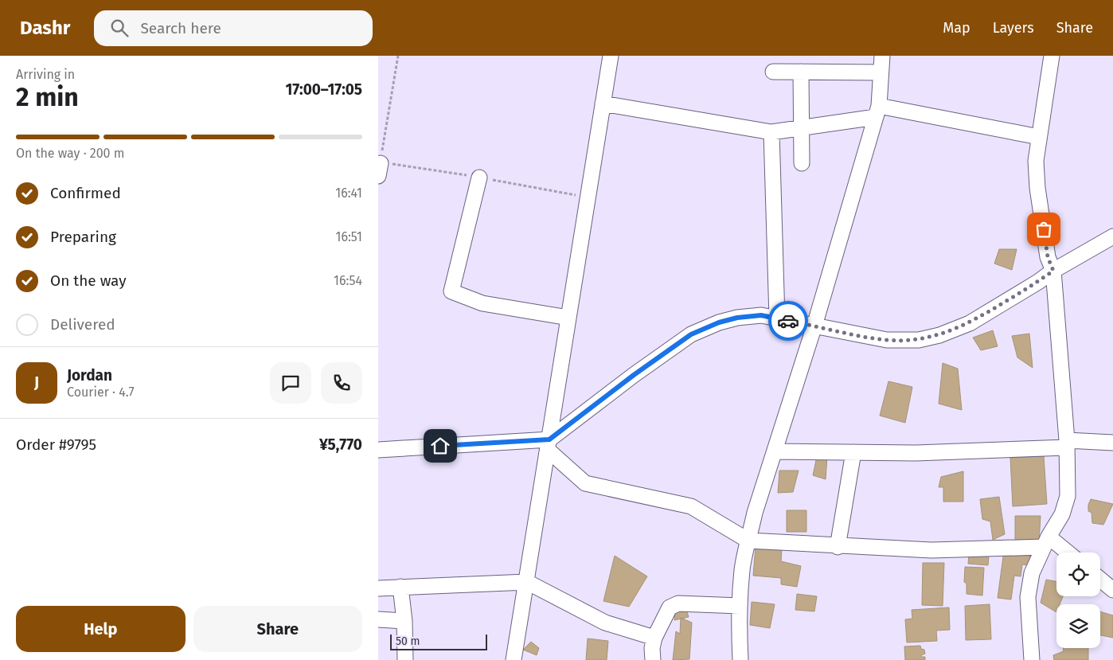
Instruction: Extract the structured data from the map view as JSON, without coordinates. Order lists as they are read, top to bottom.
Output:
{
  "scale_bar": "50 m",
  "page": {
    "header": "Dashr",
    "search": "Search here",
    "nav": ["Map", "Layers", "Share"],
    "heading": ["2 min", "Arriving in", "17:00–17:05"],
    "panel": [
      "Jordan",
      "Courier · 4.7",
      "Order #9795",
      "¥5,770"
    ],
    "bar": "On the way · 200 m",
    "list": [
      ["Confirmed", "16:41"],
      ["Preparing", "16:51"],
      ["On the way", "16:54"],
      "Delivered"
    ],
    "round": "J",
    "buttons": ["Help", "Share"],
    "scale": "50 m"
  }
}
